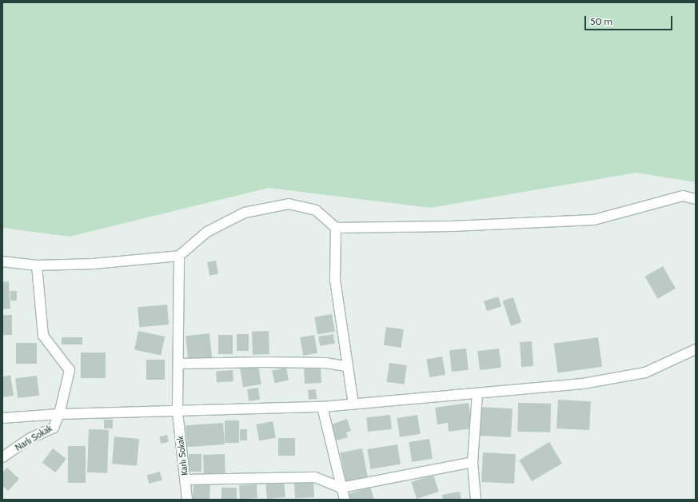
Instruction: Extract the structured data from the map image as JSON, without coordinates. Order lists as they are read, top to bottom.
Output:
{
  "streets": {
    "street": ["Narlı Sokak", "Karlı Sokak"]
  },
  "scale_bar": "50 m"
}
